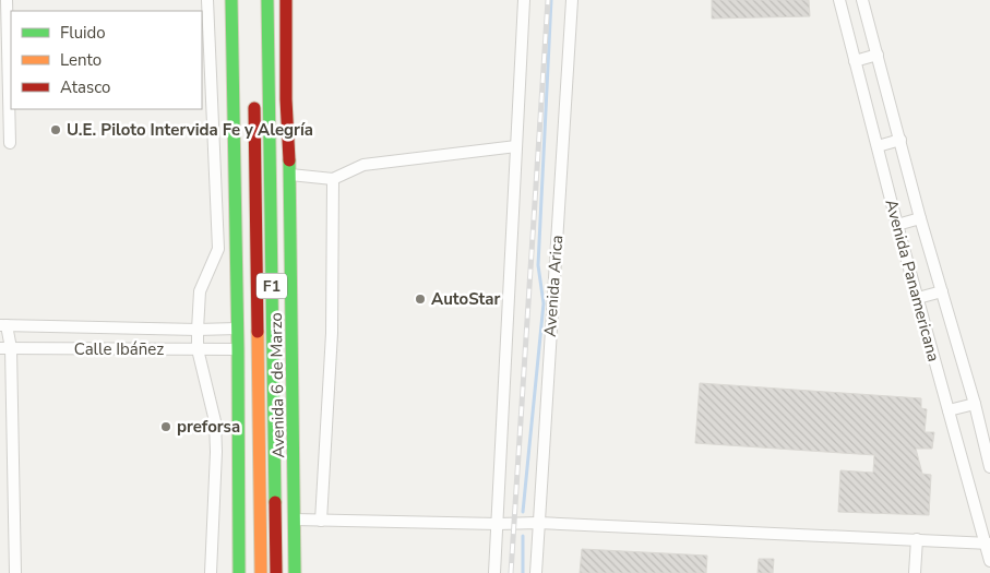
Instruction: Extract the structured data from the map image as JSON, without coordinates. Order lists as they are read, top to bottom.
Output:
{
  "streets": {
    "main road": ["F1", "Avenida 6 de Marzo"],
    "street": ["Avenida Panamericana", "Avenida Arica", "Calle Ibáñez"]
  },
  "places": ["U.E. Piloto Intervida Fe y Alegría", "AutoStar", "preforsa"],
  "legend": ["Fluido", "Lento", "Atasco"]
}
